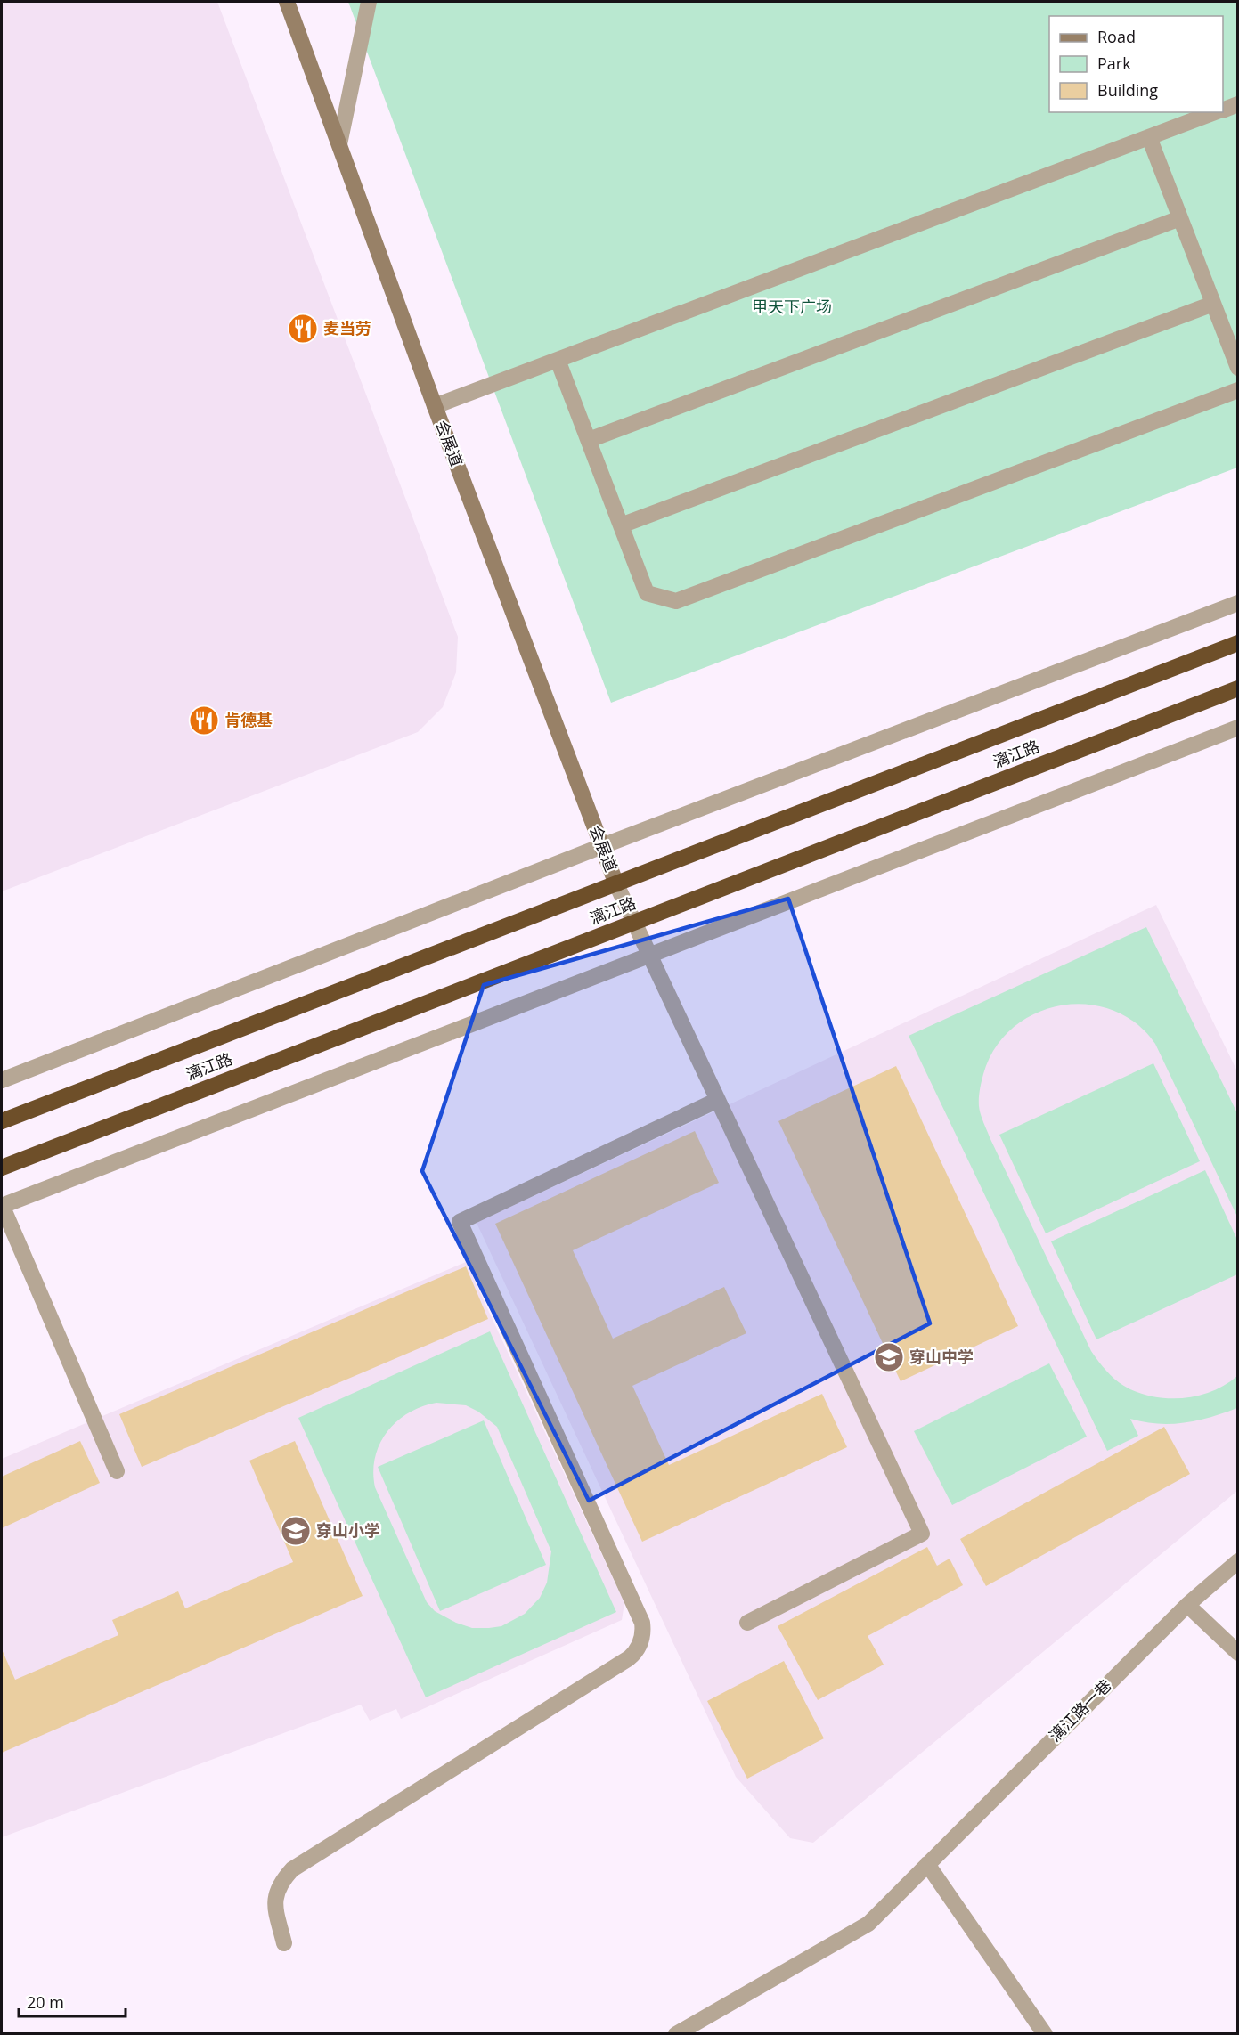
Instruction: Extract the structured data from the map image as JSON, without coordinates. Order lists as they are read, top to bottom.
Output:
{
  "streets": {
    "highway": ["漓江路"],
    "street": ["会展道"],
    "lane": ["漓江路一巷"]
  },
  "crossings": [
    ["会展道", "漓江路"]
  ],
  "parks": ["甲天下广场"],
  "places": {
    "restaurant": ["麦当劳", "肯德基"],
    "school or university": ["穿山中学", "穿山小学"]
  },
  "legend": ["Road", "Park", "Building"],
  "scale_bar": "20 m"
}
